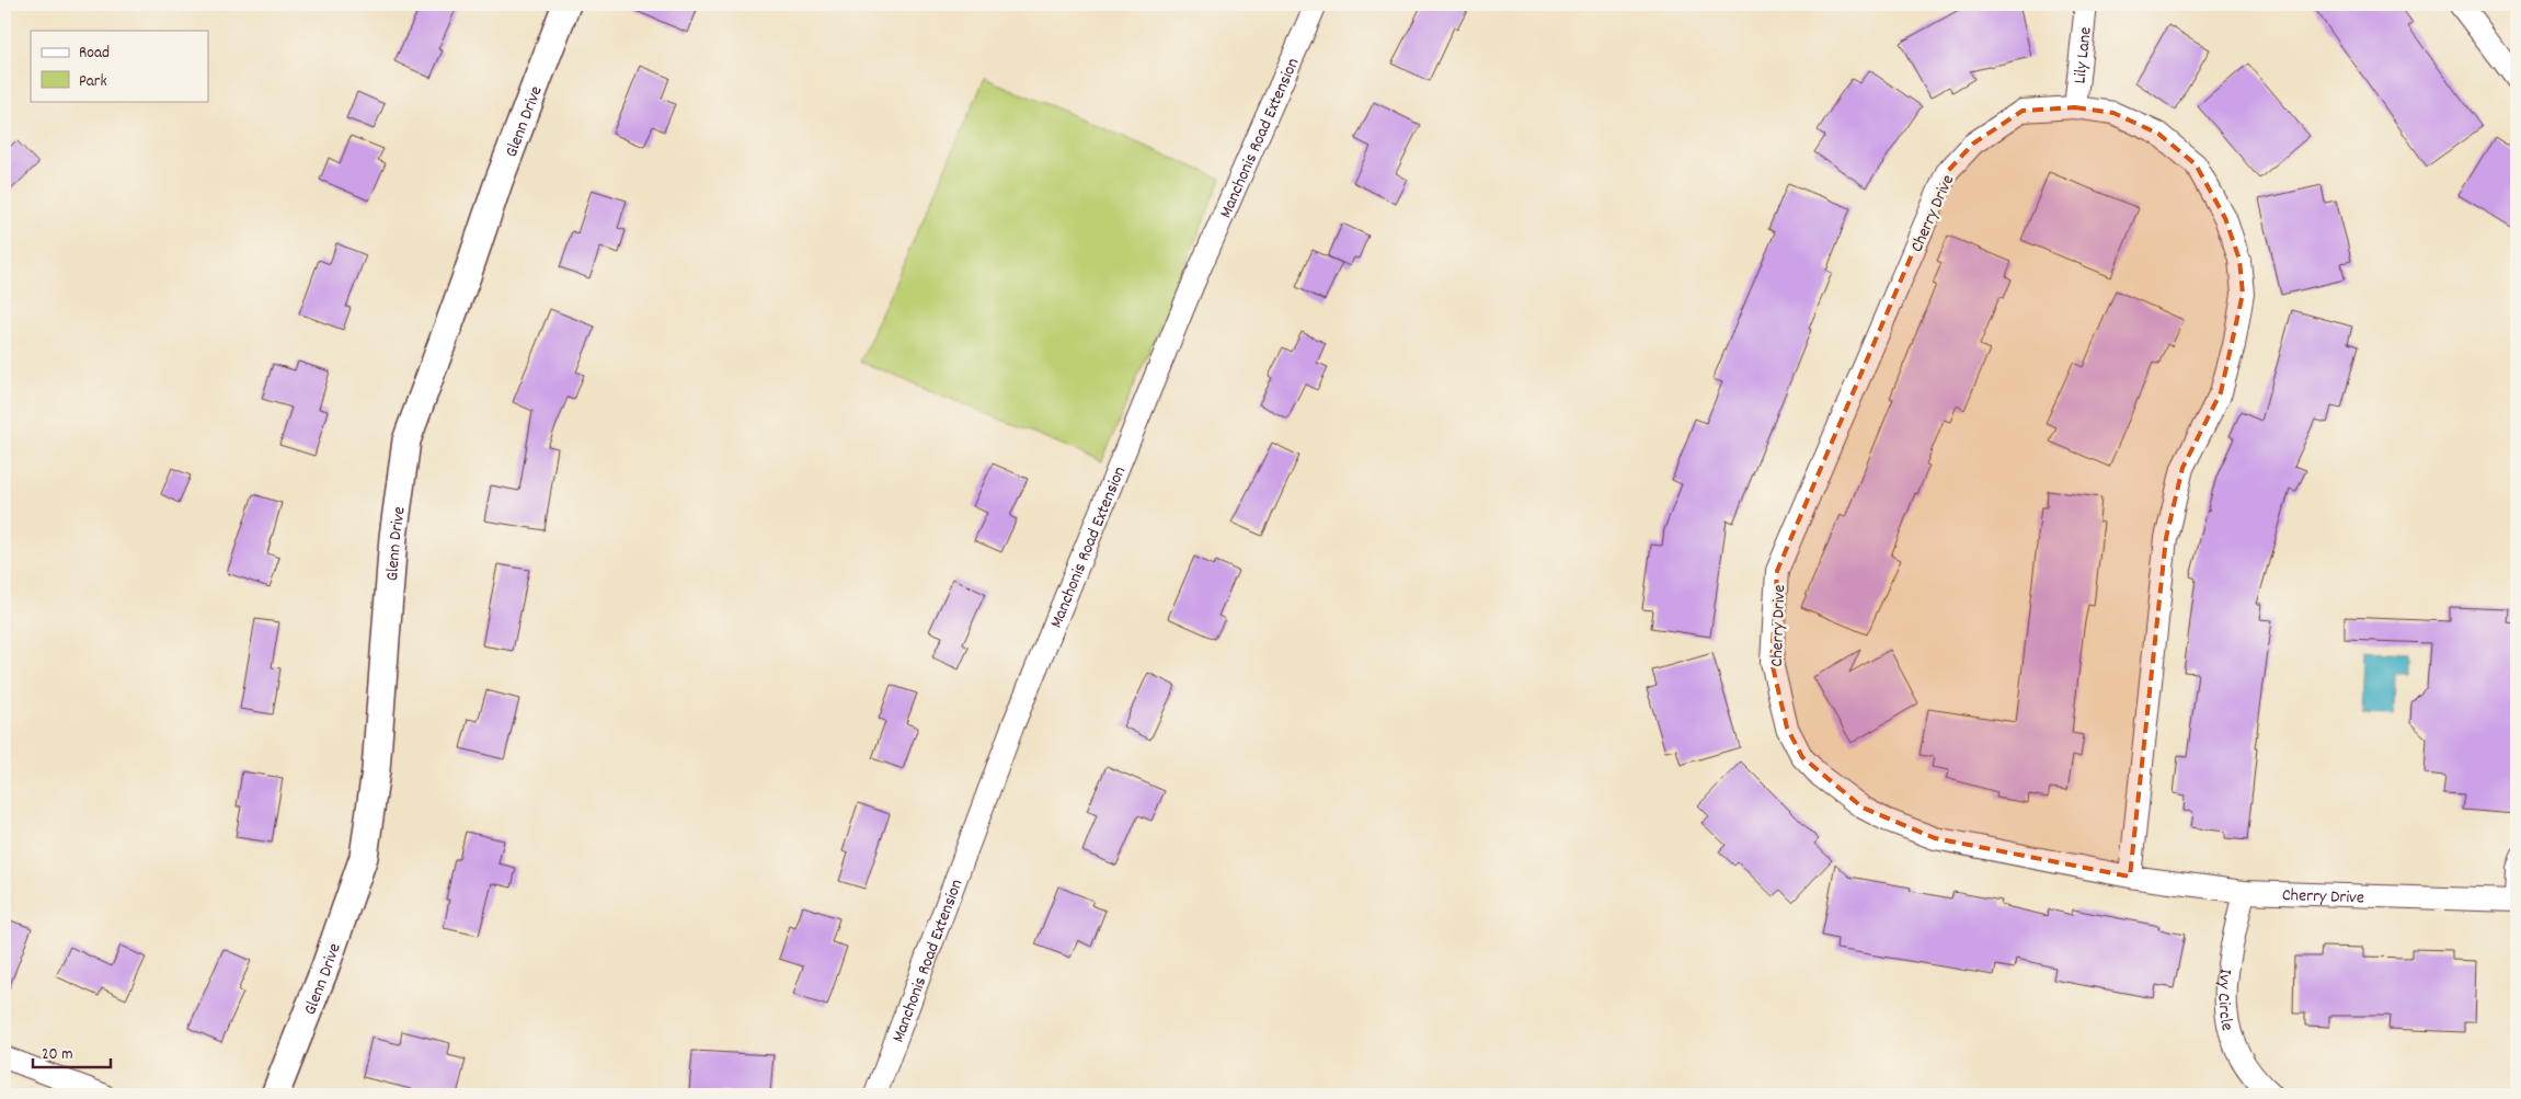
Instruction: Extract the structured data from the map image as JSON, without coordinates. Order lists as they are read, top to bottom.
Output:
{
  "streets": {
    "street": [
      "Lily Lane",
      "Glenn Drive",
      "Manchonis Road Extension",
      "Cherry Drive",
      "Ivy Circle"
    ]
  },
  "crossings": [
    ["Lily Lane", "Cherry Drive"],
    ["Cherry Drive", "Ivy Circle"]
  ],
  "legend": ["Road", "Park"],
  "scale_bar": "20 m"
}
